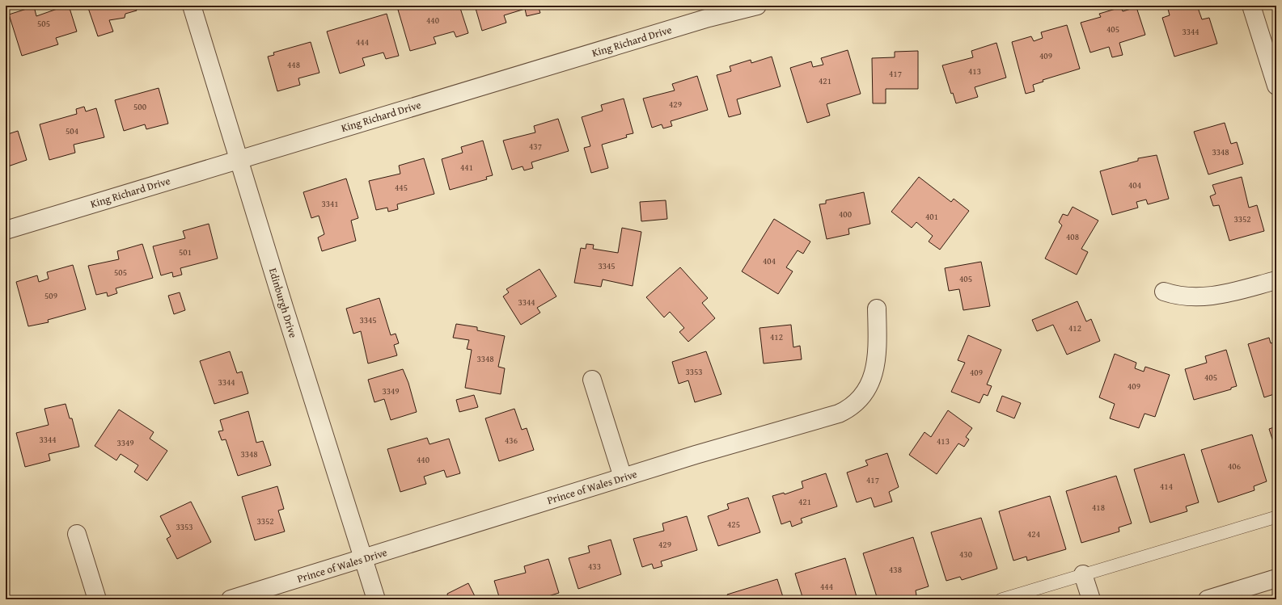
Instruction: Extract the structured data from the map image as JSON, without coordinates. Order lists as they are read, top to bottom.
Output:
{
  "streets": {
    "street": ["King Richard Drive", "Edinburgh Drive", "Prince of Wales Drive"]
  },
  "crossings": [
    ["King Richard Drive", "Edinburgh Drive"],
    ["Edinburgh Drive", "Prince of Wales Drive"]
  ],
  "house_numbers": [
    "440",
    "505",
    "405",
    "3344",
    "444",
    "409",
    "448",
    "413",
    "417",
    "421",
    "429",
    "500",
    "504",
    "437",
    "3348",
    "441",
    "404",
    "445",
    "3341",
    "400",
    "401",
    "3352",
    "408",
    "501",
    "404",
    "3345",
    "505",
    "405",
    "509",
    "3344",
    "3345",
    "412",
    "412",
    "3348",
    "3353",
    "409",
    "405",
    "3344",
    "409",
    "3349",
    "3344",
    "436",
    "413",
    "3349",
    "3348",
    "440",
    "406",
    "417",
    "414",
    "421",
    "418",
    "3352",
    "425",
    "3353",
    "424",
    "429",
    "430",
    "433",
    "438",
    "444"
  ]
}
